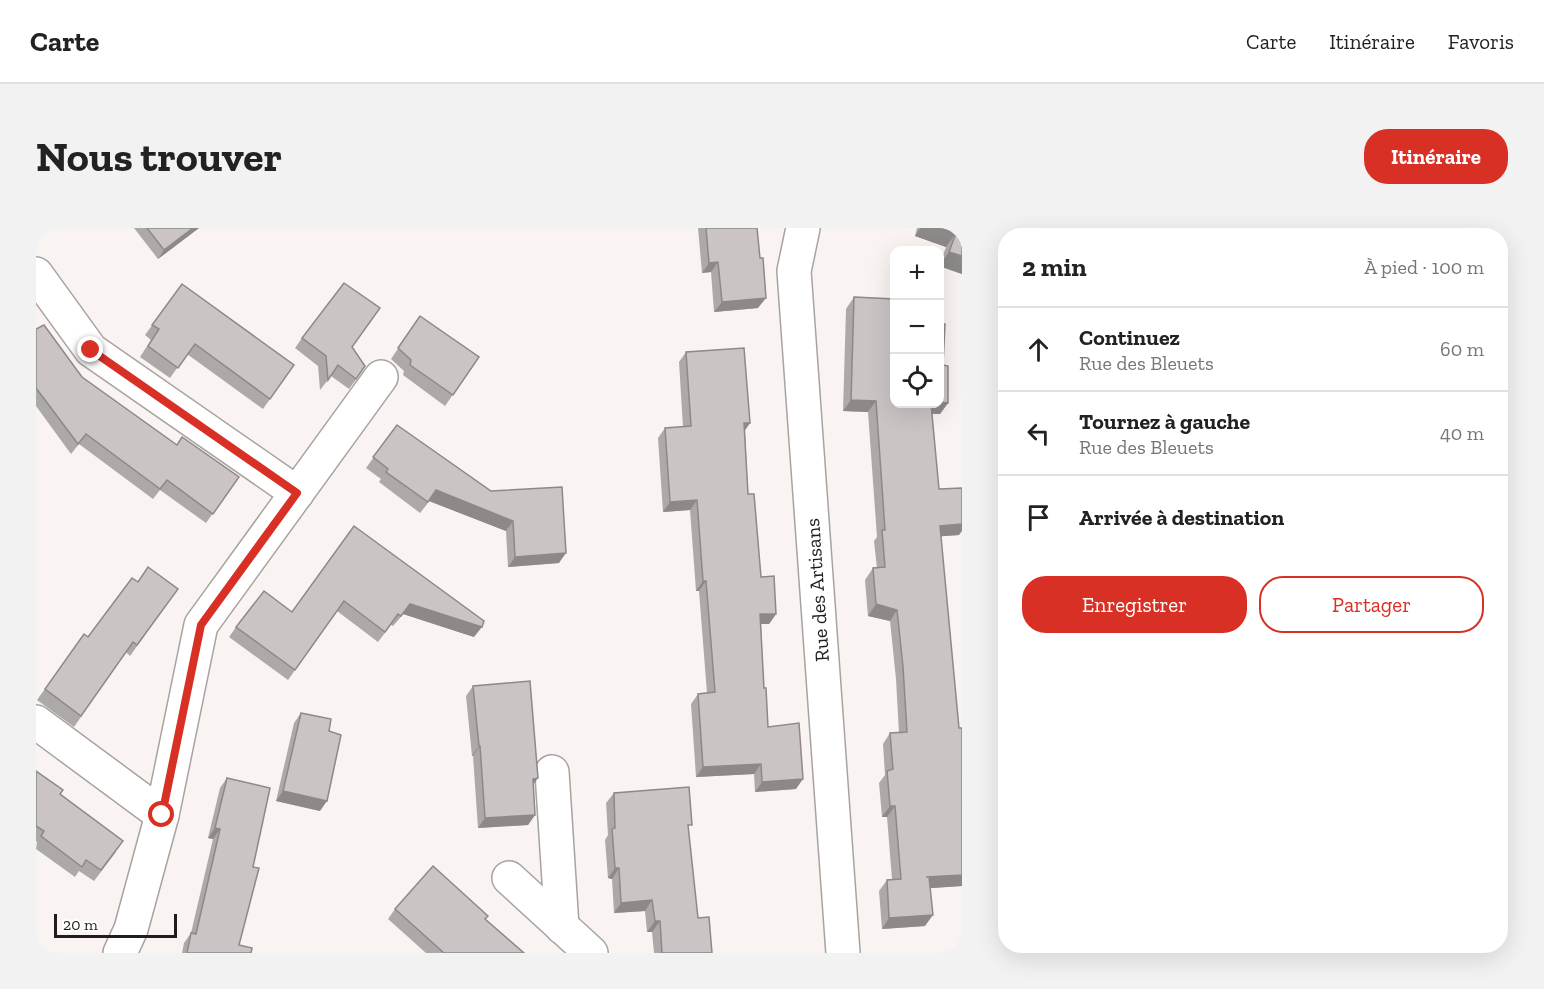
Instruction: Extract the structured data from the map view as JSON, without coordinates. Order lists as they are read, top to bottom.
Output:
{
  "streets": {
    "street": ["Rue des Artisans"]
  },
  "scale_bar": "20 m",
  "page": {
    "header": "Carte",
    "nav": ["Carte", "Itinéraire", "Favoris"],
    "buttons": [
      "Itinéraire",
      ["Enregistrer", "Partager"]
    ],
    "title": "Nous trouver",
    "heading": ["2 min", "À pied · 100 m"],
    "map_buttons": ["+", "−"],
    "list": [
      ["Continuez", "Rue des Bleuets", "60 m"],
      ["Tournez à gauche", "Rue des Bleuets", "40 m"],
      "Arrivée à destination"
    ],
    "scale": "20 m"
  }
}
